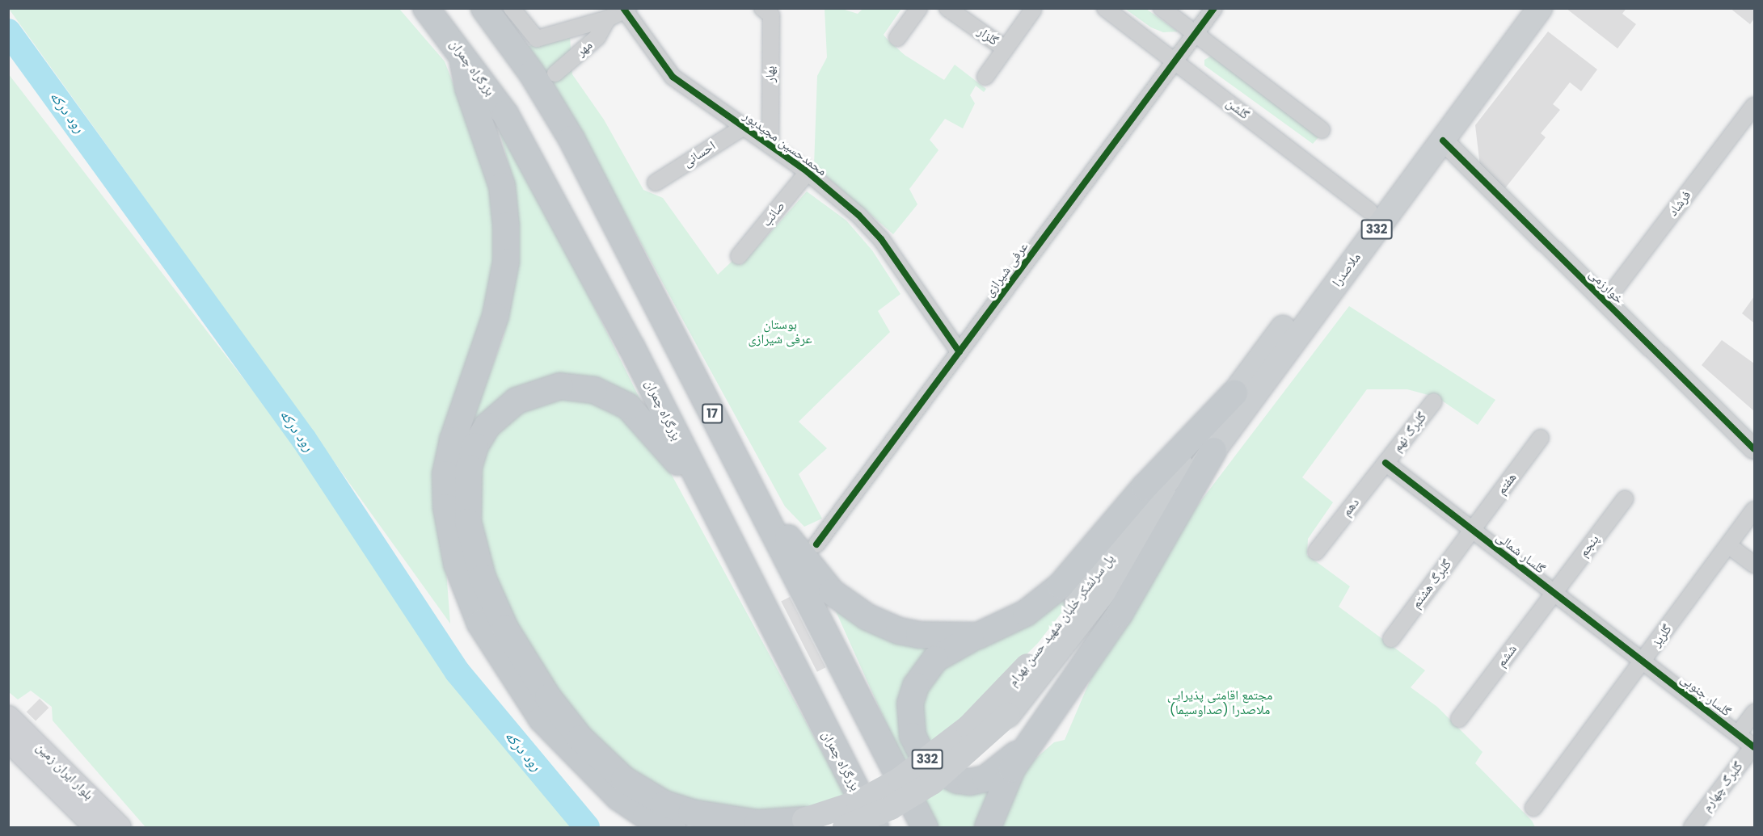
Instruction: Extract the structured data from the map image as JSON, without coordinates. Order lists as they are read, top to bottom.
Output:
{
  "streets": {
    "highway": ["بزرگراه چمران", "17"],
    "main road": [
      "332",
      "ملاصدرا",
      "پل سرلشکر خلبان شهید حسن بهرام",
      "بلوار ایران زمین"
    ],
    "street": [
      "گلزار",
      "مهر",
      "بهار",
      "گلشن",
      "محمدحسین مجیدپور",
      "احسانی",
      "فرشاد",
      "صائب",
      "عرفی شیرازی",
      "خوارزمی",
      "گلبرگ نهم",
      "هفتم",
      "دهم",
      "پنجم",
      "گلسار شمالی",
      "گلبرگ هشتم",
      "گلریز",
      "ششم",
      "گلسار جنوبی",
      "گلبرگ چهارم"
    ]
  },
  "crossings": [
    ["بهار", "محمدحسین مجیدپور"],
    ["گلشن", "عرفی شیرازی"],
    ["گلشن", "ملاصدرا"],
    ["محمدحسین مجیدپور", "احسانی"],
    ["محمدحسین مجیدپور", "صائب"],
    ["محمدحسین مجیدپور", "عرفی شیرازی"],
    ["فرشاد", "خوارزمی"],
    ["ملاصدرا", "خوارزمی"],
    ["ملاصدرا", "پل سرلشکر خلبان شهید حسن بهرام"],
    ["گلبرگ نهم", "دهم"],
    ["گلبرگ نهم", "گلسار شمالی"],
    ["هفتم", "گلسار شمالی"],
    ["هفتم", "گلبرگ هشتم"],
    ["دهم", "گلسار شمالی"],
    ["پنجم", "گلسار شمالی"],
    ["پنجم", "ششم"],
    ["گلسار شمالی", "گلبرگ هشتم"],
    ["گلسار شمالی", "گلریز"],
    ["گلسار شمالی", "ششم"],
    ["گلسار شمالی", "گلسار جنوبی"],
    ["گلریز", "گلسار جنوبی"],
    ["گلسار جنوبی", "گلبرگ چهارم"]
  ],
  "water": ["رود درکه"],
  "parks": ["بوستان عرفی شیرازی", "مجتمع اقامتی پذیرایی ملاصدرا (صداوسیما)"]
}
